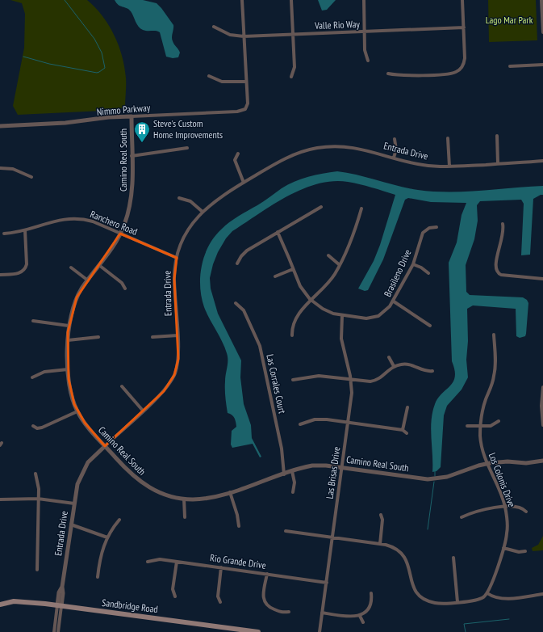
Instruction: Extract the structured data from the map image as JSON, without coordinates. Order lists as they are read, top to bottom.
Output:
{
  "streets": {
    "main road": ["Sandbridge Road"],
    "street": [
      "Valle Rio Way",
      "Nimmo Parkway",
      "Entrada Drive",
      "Camino Real South",
      "Ranchero Road",
      "Brasileno Drive",
      "Las Corrales Court",
      "Las Brisas Drive",
      "Los Colonis Drive",
      "Rio Grande Drive"
    ]
  },
  "crossings": [
    ["Nimmo Parkway", "Camino Real South"],
    ["Entrada Drive", "Camino Real South"],
    ["Entrada Drive", "Ranchero Road"],
    ["Entrada Drive", "Sandbridge Road"],
    ["Camino Real South", "Ranchero Road"],
    ["Camino Real South", "Las Corrales Court"],
    ["Camino Real South", "Las Brisas Drive"],
    ["Camino Real South", "Los Colonis Drive"],
    ["Brasileno Drive", "Las Brisas Drive"],
    ["Las Brisas Drive", "Rio Grande Drive"]
  ],
  "parks": ["Lago Mar Park"],
  "places": {
    "building": ["Steve's Custom Home Improvements"]
  }
}
